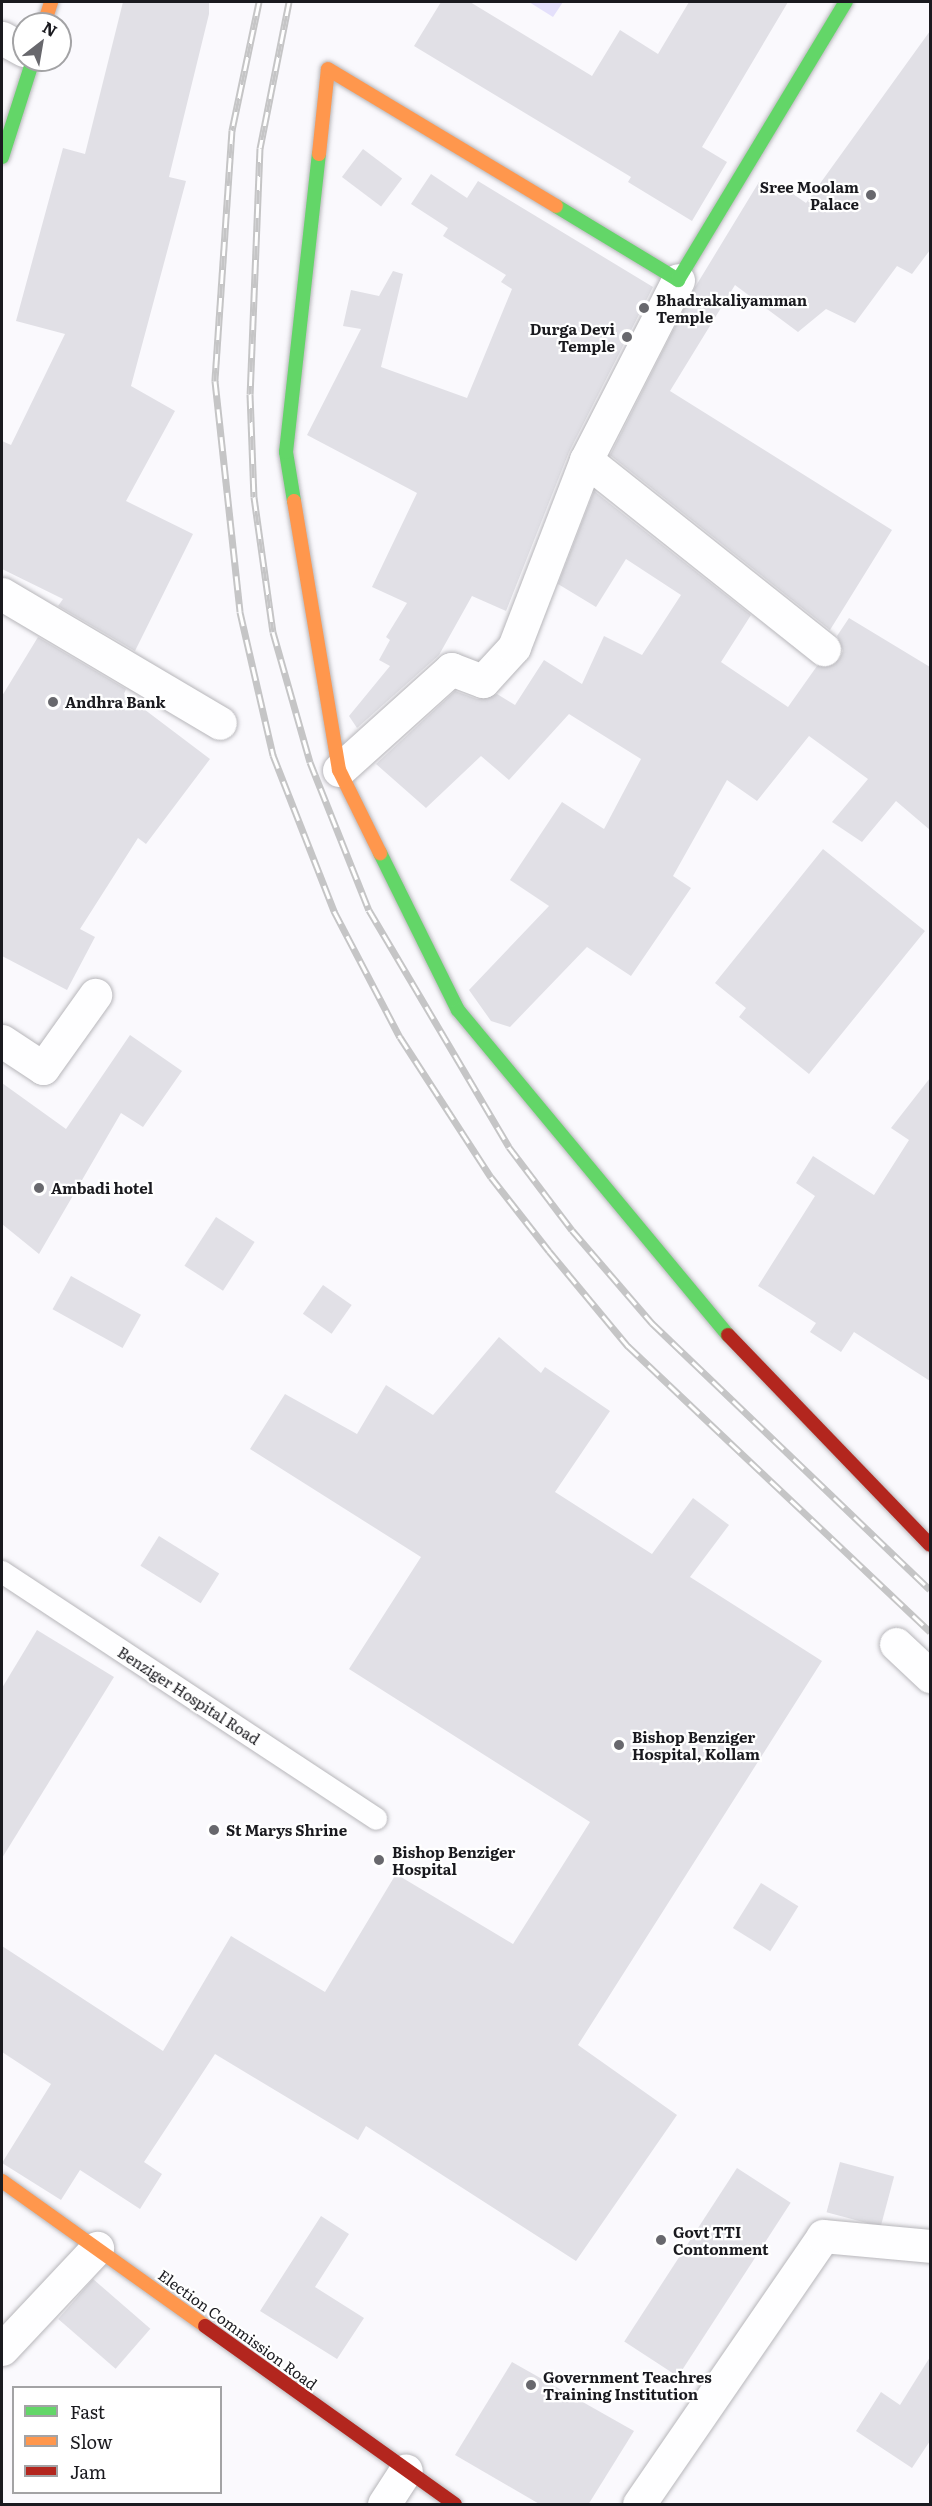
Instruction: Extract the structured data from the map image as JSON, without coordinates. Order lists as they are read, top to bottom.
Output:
{
  "streets": {
    "street": ["Election Commission Road"],
    "lane": ["Benziger Hospital Road"]
  },
  "places": [
    "Sree Moolam Palace",
    "Bhadrakaliyamman Temple",
    "Durga Devi Temple",
    "Andhra Bank",
    "Ambadi hotel",
    "Bishop Benziger Hospital, Kollam",
    "St Marys Shrine",
    "Bishop Benziger Hospital",
    "Govt TTI Contonment",
    "Government Teachres Training Institution"
  ],
  "legend": ["Fast", "Slow", "Jam"],
  "north": "top right"
}
